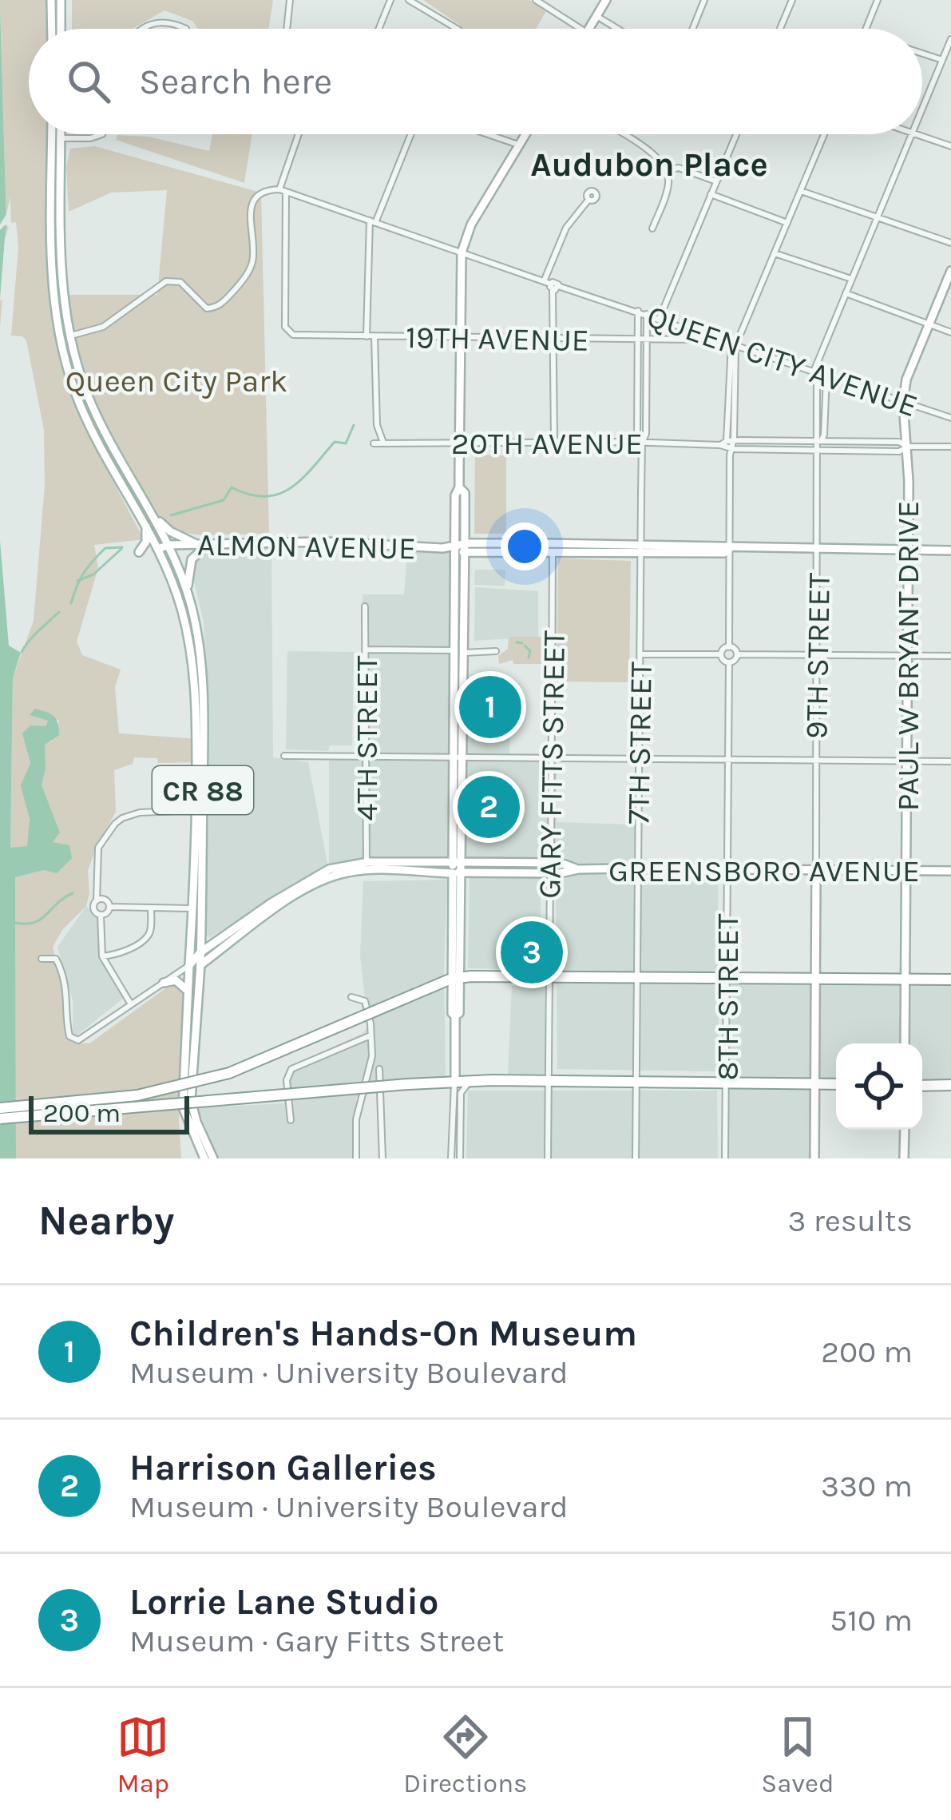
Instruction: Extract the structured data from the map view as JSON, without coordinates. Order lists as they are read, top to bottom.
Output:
{
  "streets": {
    "main road": [
      "ALMON AVENUE",
      "PAUL W BRYANT DRIVE",
      "CR 88",
      "GREENSBORO AVENUE"
    ],
    "street": [
      "19TH AVENUE",
      "QUEEN CITY AVENUE",
      "20TH AVENUE",
      "9TH STREET",
      "4TH STREET",
      "7TH STREET",
      "GARY FITTS STREET",
      "8TH STREET"
    ]
  },
  "crossings": [
    ["19TH AVENUE", "QUEEN CITY AVENUE"],
    ["19TH AVENUE", "7TH STREET"],
    ["QUEEN CITY AVENUE", "9TH STREET"],
    ["QUEEN CITY AVENUE", "PAUL W BRYANT DRIVE"],
    ["QUEEN CITY AVENUE", "7TH STREET"],
    ["20TH AVENUE", "9TH STREET"],
    ["20TH AVENUE", "PAUL W BRYANT DRIVE"],
    ["20TH AVENUE", "7TH STREET"],
    ["ALMON AVENUE", "CR 88"],
    ["9TH STREET", "GREENSBORO AVENUE"],
    ["PAUL W BRYANT DRIVE", "GREENSBORO AVENUE"],
    ["4TH STREET", "GREENSBORO AVENUE"],
    ["7TH STREET", "GREENSBORO AVENUE"],
    ["GARY FITTS STREET", "GREENSBORO AVENUE"],
    ["CR 88", "GREENSBORO AVENUE"],
    ["GREENSBORO AVENUE", "8TH STREET"]
  ],
  "districts": ["Audubon Place"],
  "parks": ["Queen City Park"],
  "scale_bar": "200 m",
  "page": {
    "search": "Search here",
    "pins": ["1", "2", "3"],
    "scale": "200 m",
    "heading": ["Nearby", "3 results"],
    "list": [
      {
        "mark": "1",
        "name": "Children's Hands-On Museum",
        "note": "Museum · University Boulevard",
        "value": "200 m"
      },
      {
        "mark": "2",
        "name": "Harrison Galleries",
        "note": "Museum · University Boulevard",
        "value": "330 m"
      },
      {
        "mark": "3",
        "name": "Lorrie Lane Studio",
        "note": "Museum · Gary Fitts Street",
        "value": "510 m"
      }
    ],
    "nav": ["Map", "Directions", "Saved"]
  }
}
